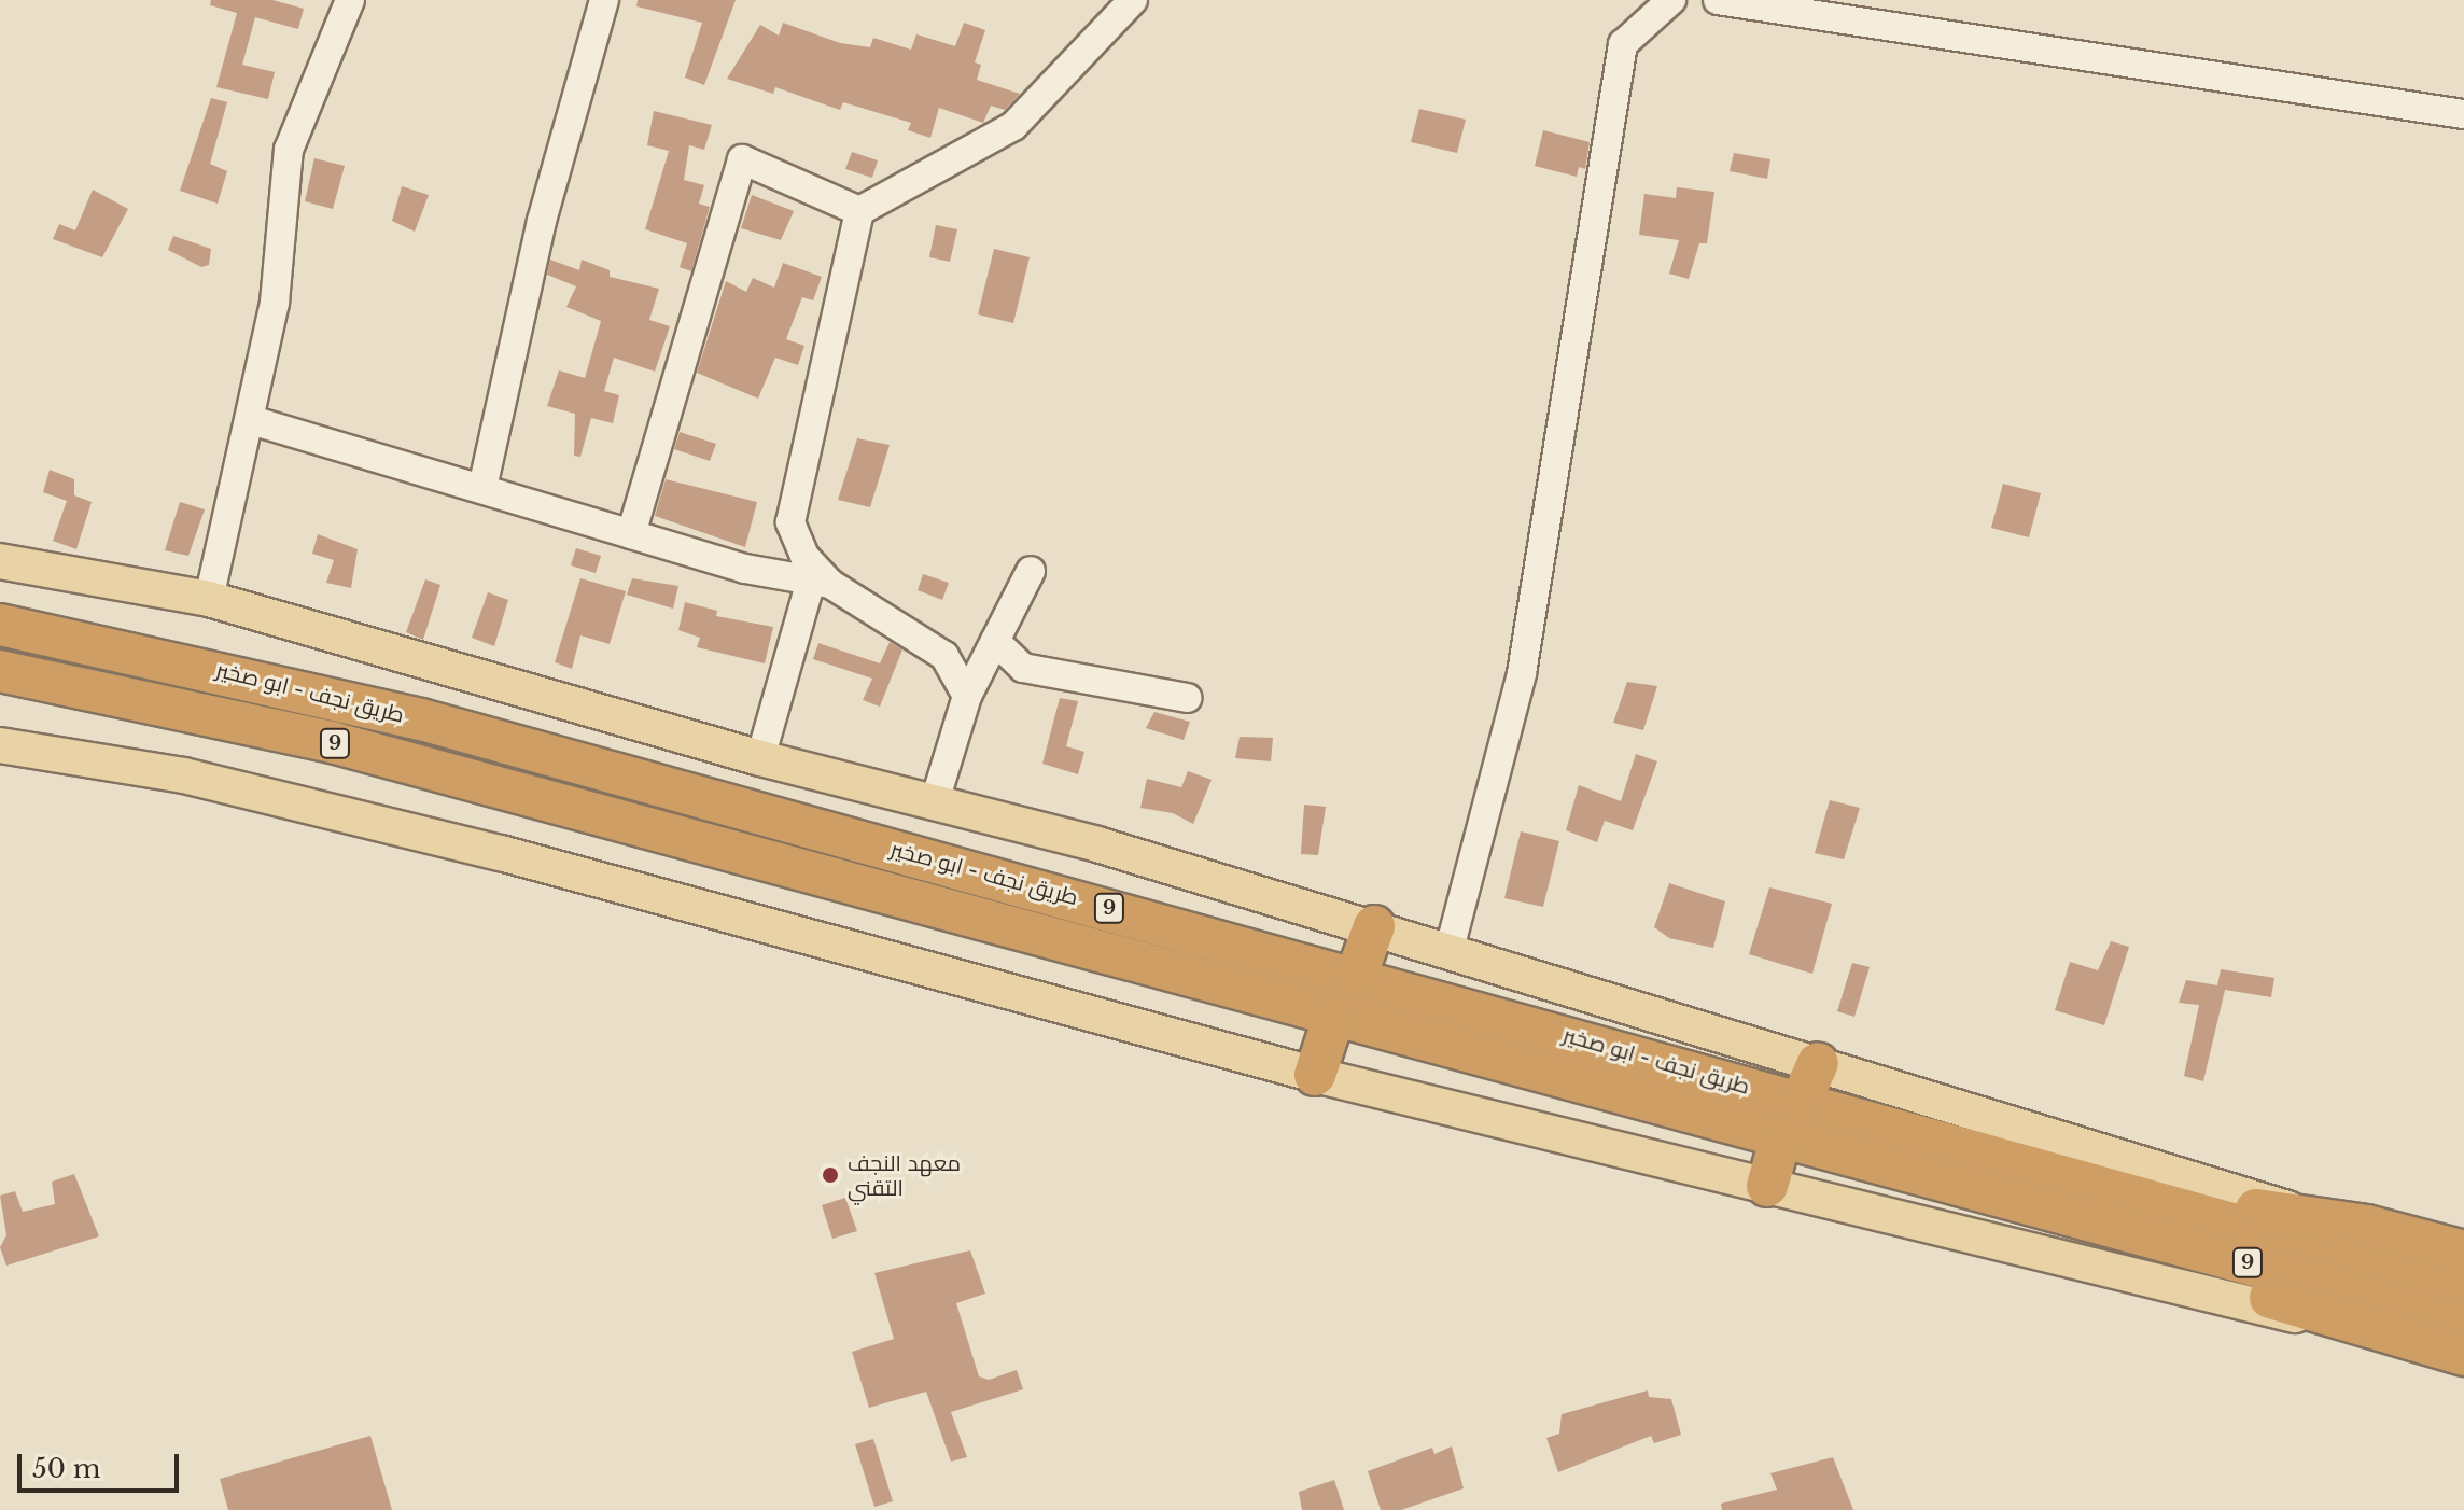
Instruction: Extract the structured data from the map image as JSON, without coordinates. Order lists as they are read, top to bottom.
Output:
{
  "streets": {
    "highway": ["طريق نجف - ابو صخير", "9"]
  },
  "crossings": [
    ["طريق نجف - ابو صخير", "9"]
  ],
  "places": ["معهد النجف التقني"],
  "scale_bar": "50 m"
}
